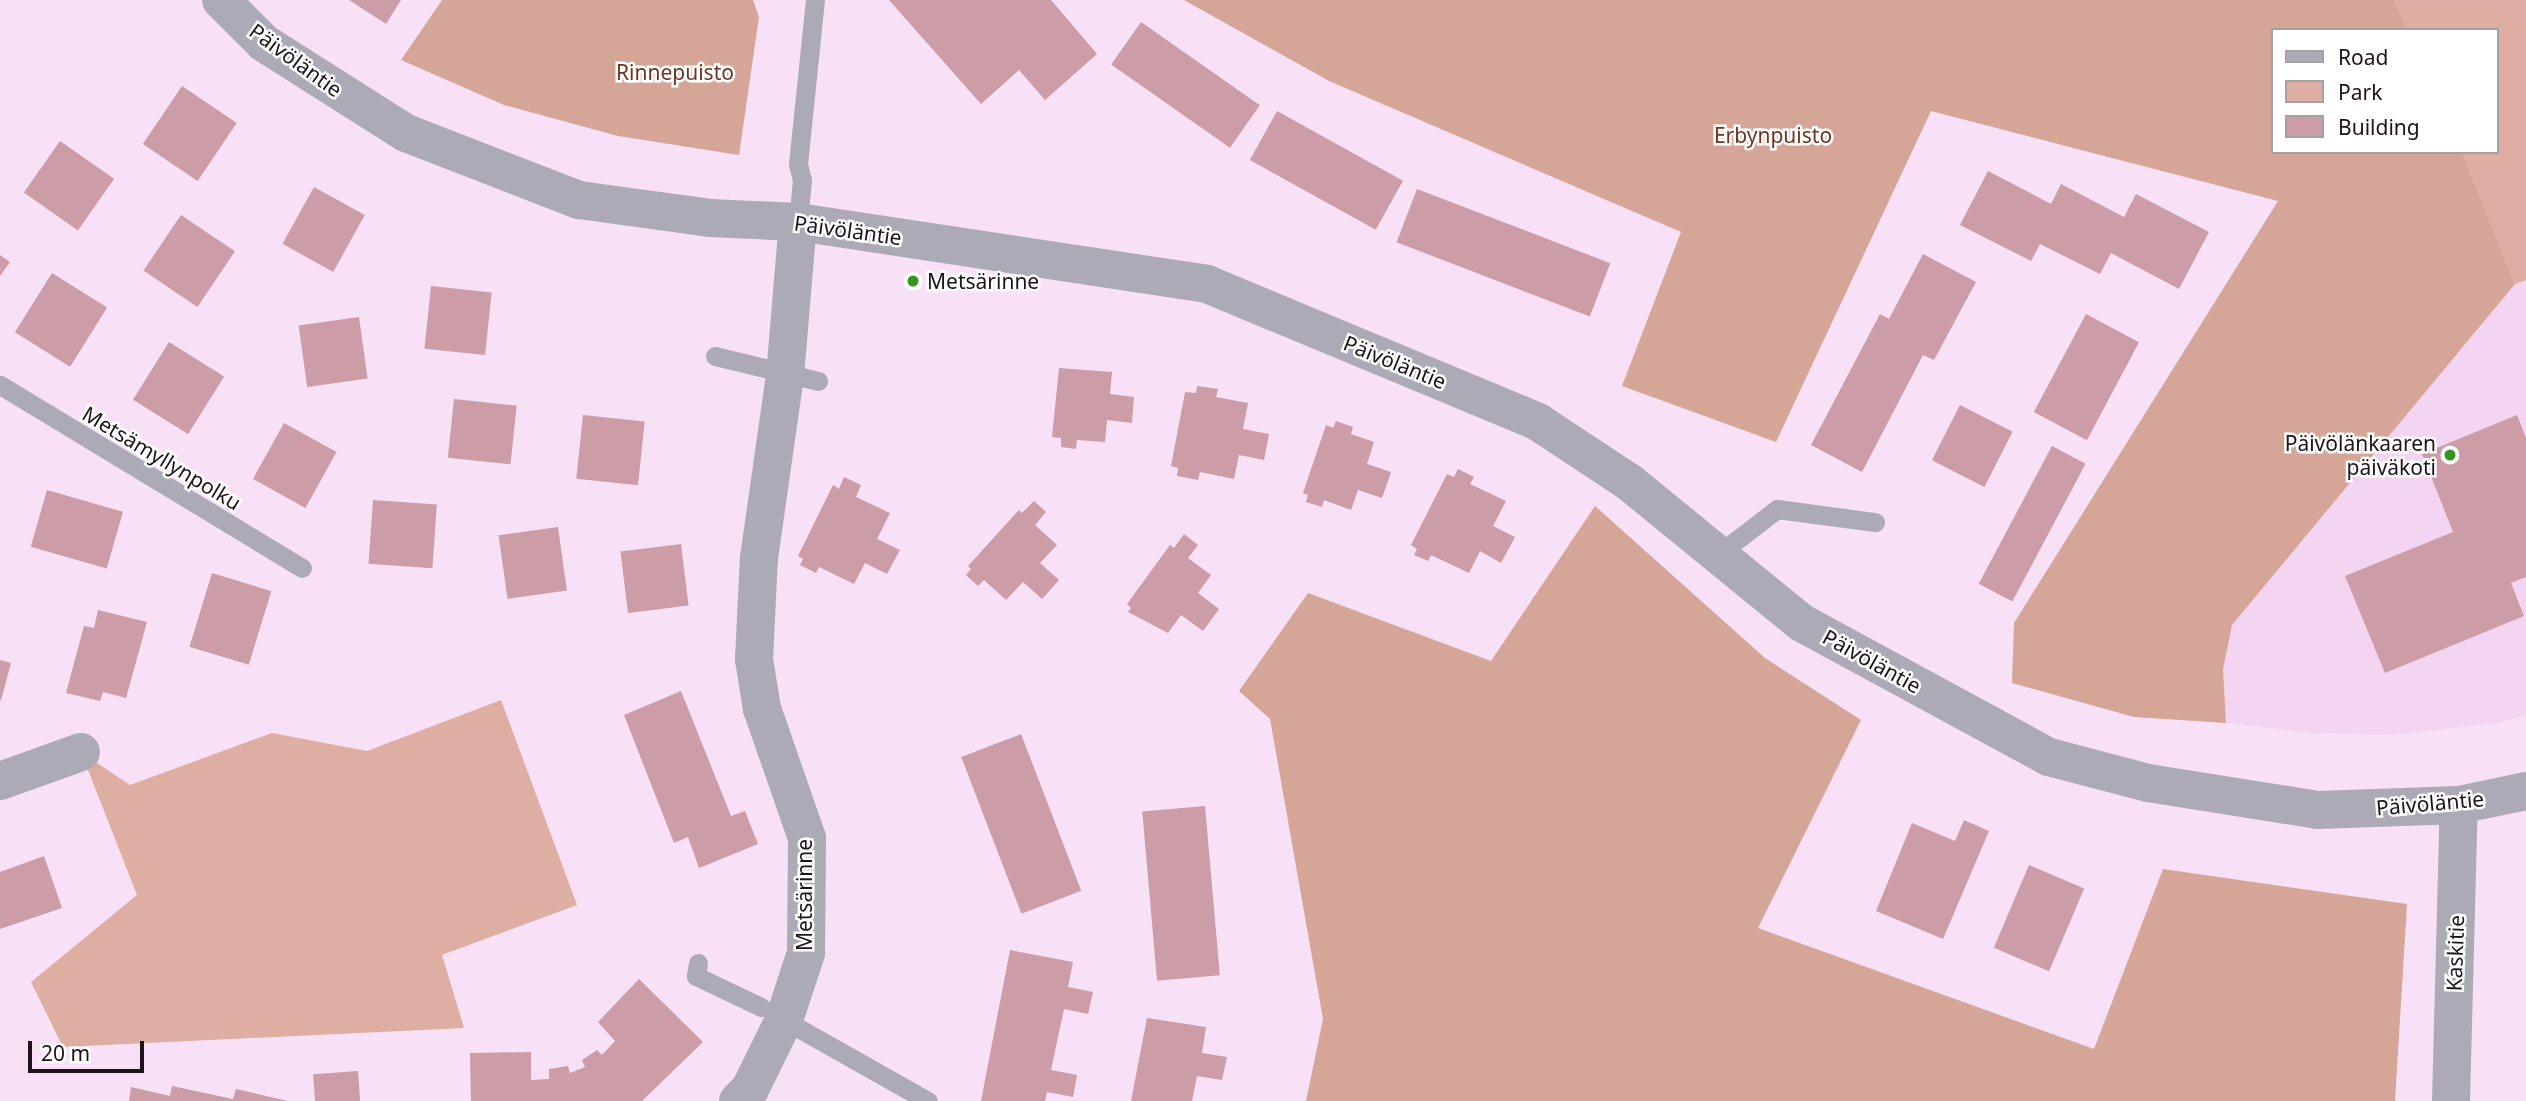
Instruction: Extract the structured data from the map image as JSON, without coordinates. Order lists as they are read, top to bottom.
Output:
{
  "streets": {
    "street": ["Päivöläntie", "Metsärinne", "Kaskitie"],
    "lane": ["Metsämyllynpolku"]
  },
  "crossings": [
    ["Päivöläntie", "Metsärinne"],
    ["Päivöläntie", "Kaskitie"]
  ],
  "parks": ["Rinnepuisto", "Erbynpuisto"],
  "places": ["Metsärinne", "Päivölänkaaren päiväkoti"],
  "legend": ["Road", "Park", "Building"],
  "scale_bar": "20 m"
}
